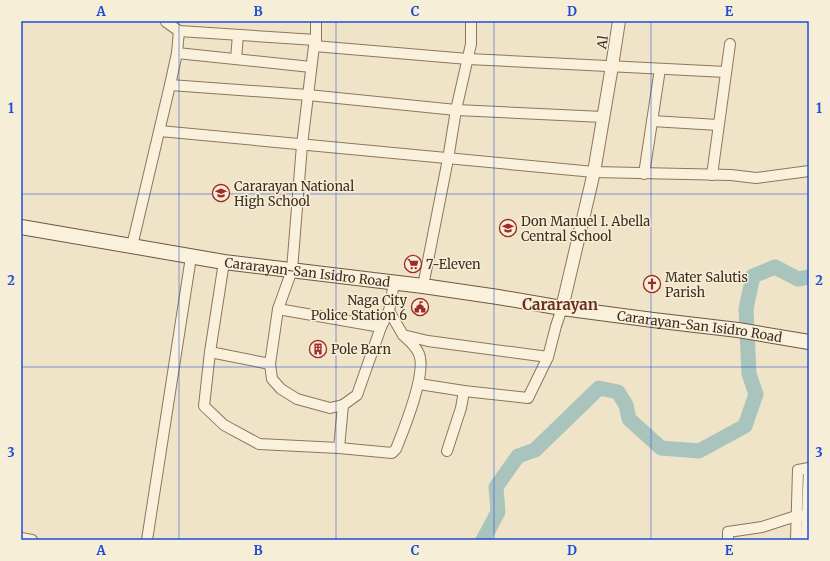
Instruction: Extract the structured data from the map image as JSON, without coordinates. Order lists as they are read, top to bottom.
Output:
{
  "streets": {
    "main road": ["Cararayan-San Isidro Road"],
    "street": ["Al"]
  },
  "crossings": [
    ["Al", "Cararayan-San Isidro Road"]
  ],
  "districts": ["Cararayan"],
  "places": {
    "school or university": ["Cararayan National High School", "Don Manuel I. Abella Central School"],
    "supermarket": ["7-Eleven"],
    "church": ["Mater Salutis Parish"],
    "public building": ["Naga City Police Station 6"],
    "building": ["Pole Barn"]
  },
  "grid": {
    "columns": [
      "A",
      "B",
      "C",
      "D",
      "E"
    ],
    "rows": ["1", "2", "3"]
  }
}
